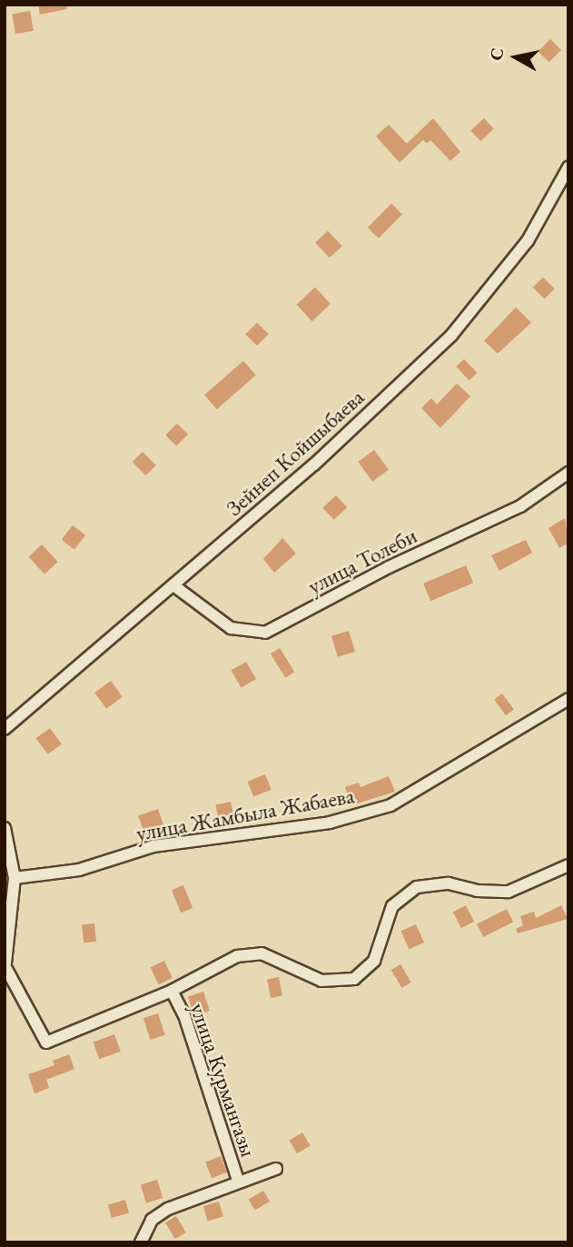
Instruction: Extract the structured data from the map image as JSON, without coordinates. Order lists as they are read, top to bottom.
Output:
{
  "streets": {
    "street": [
      "Зейнеп Койшыбаева",
      "улица Толеби",
      "улица Жамбыла Жабаева",
      "улица Курмангазы"
    ]
  },
  "crossings": [
    ["Зейнеп Койшыбаева", "улица Толеби"]
  ],
  "north": "left"
}
